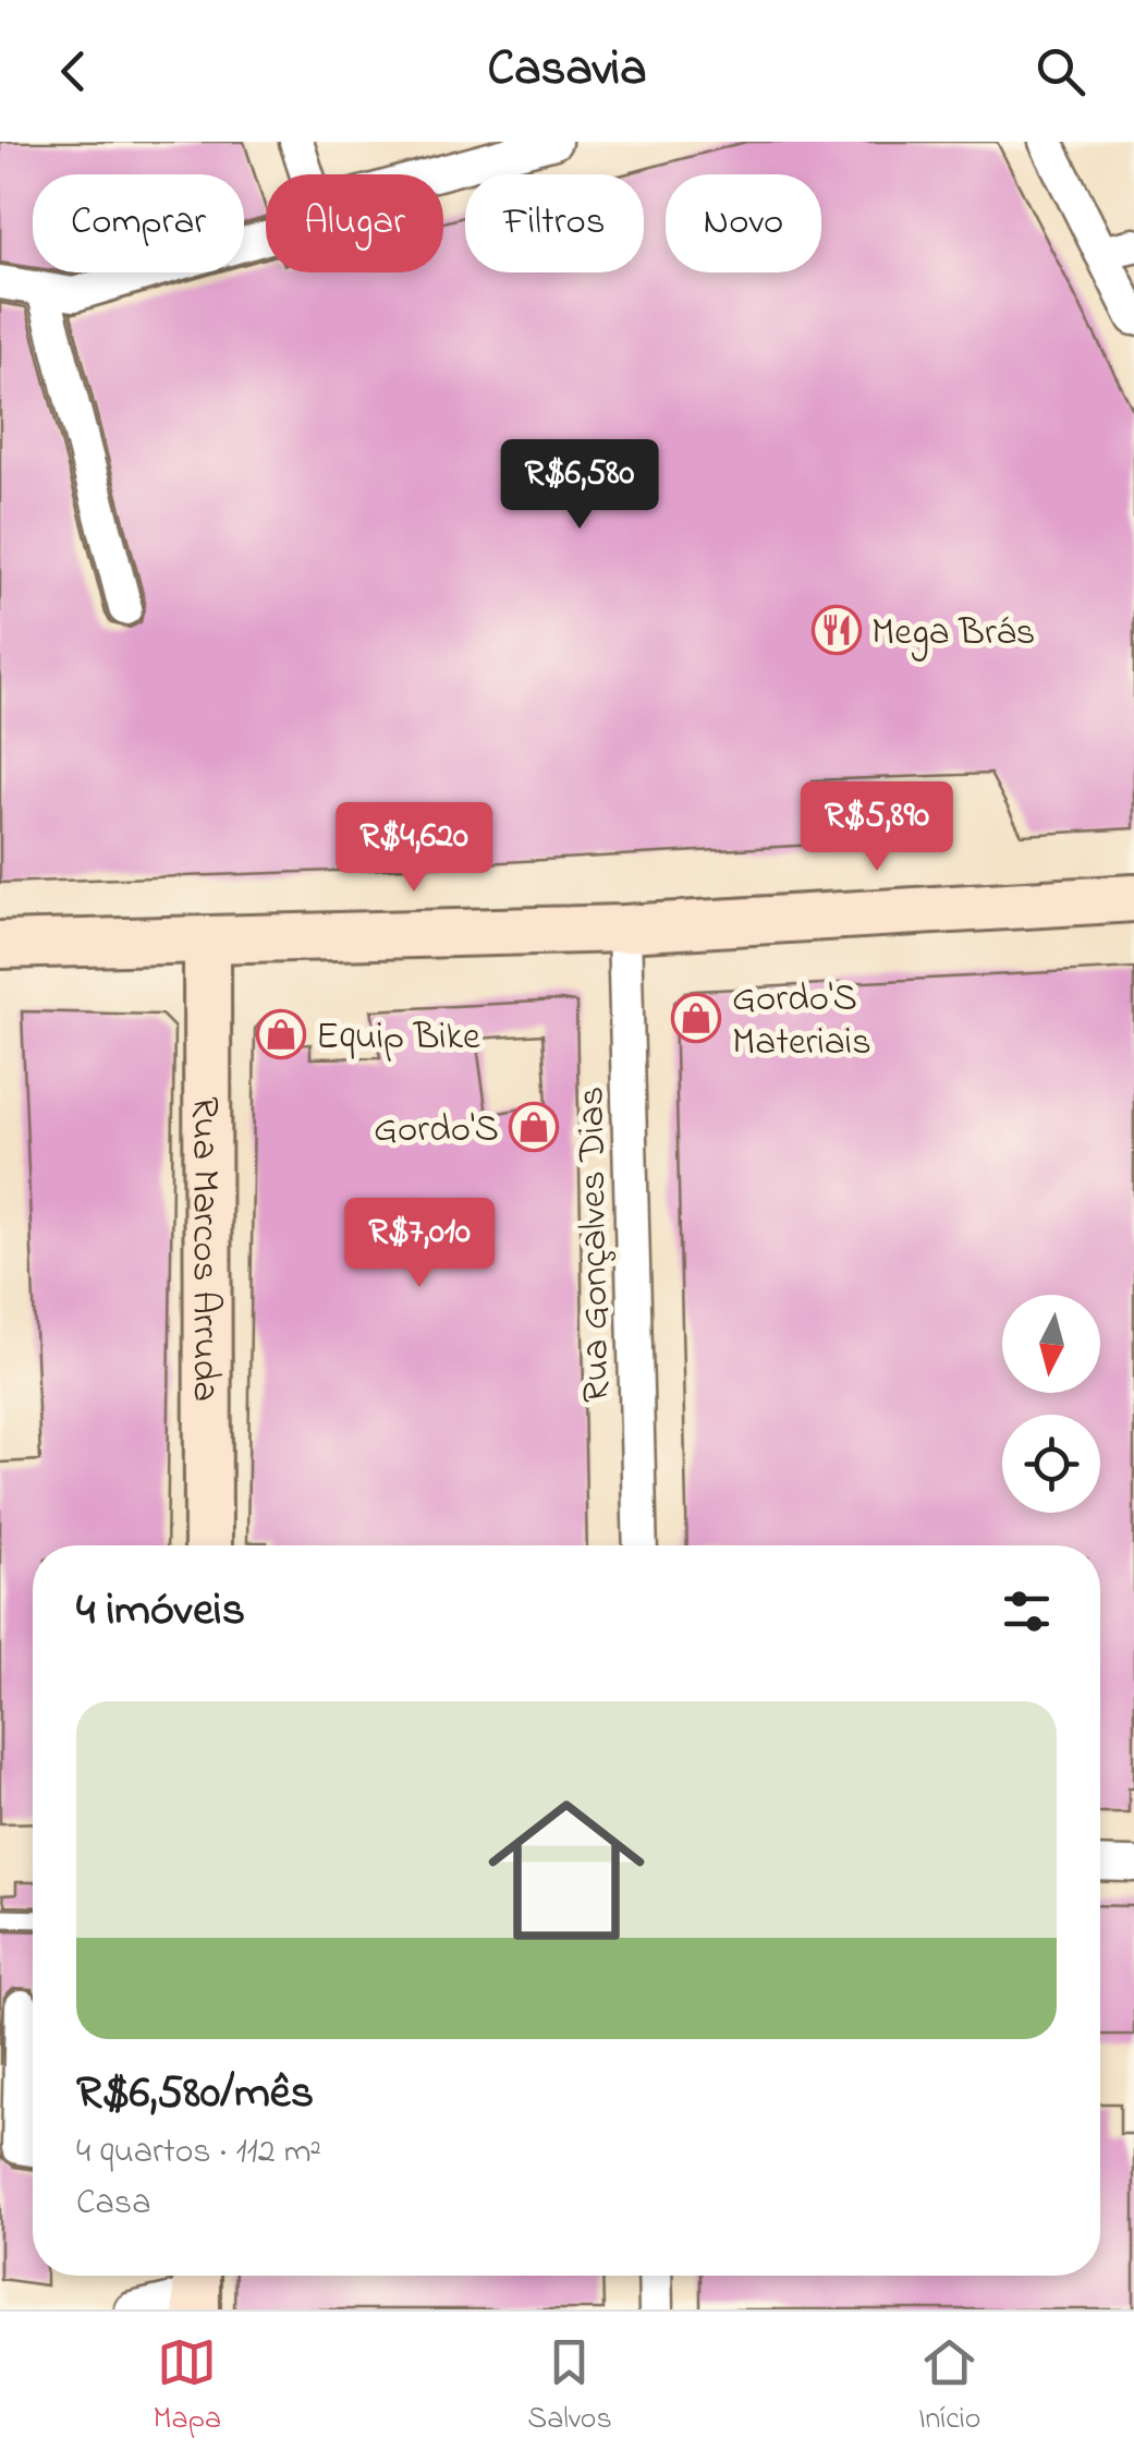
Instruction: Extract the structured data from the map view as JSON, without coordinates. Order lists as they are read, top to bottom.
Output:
{
  "streets": {
    "main road": ["Rua Marcos Arruda"],
    "street": ["Rua Gonçalves Dias"]
  },
  "places": {
    "restaurant": ["Mega Brás"],
    "shop": ["Gordo'S Materiais", "Equip Bike", "Gordo'S"]
  },
  "north": "bottom",
  "page": {
    "header": "Casavia",
    "chip": [
      "Comprar",
      "Alugar",
      "Filtros",
      "Novo"
    ],
    "price": [
      "R$6,580",
      "R$5,890",
      "R$4,620",
      "R$7,010"
    ],
    "heading": "4 imóveis",
    "list": [
      {
        "name": "R$6,580/mês",
        "note": "4 quartos · 112 m² · Casa"
      }
    ],
    "tabs": ["Mapa", "Salvos", "Início"]
  }
}
